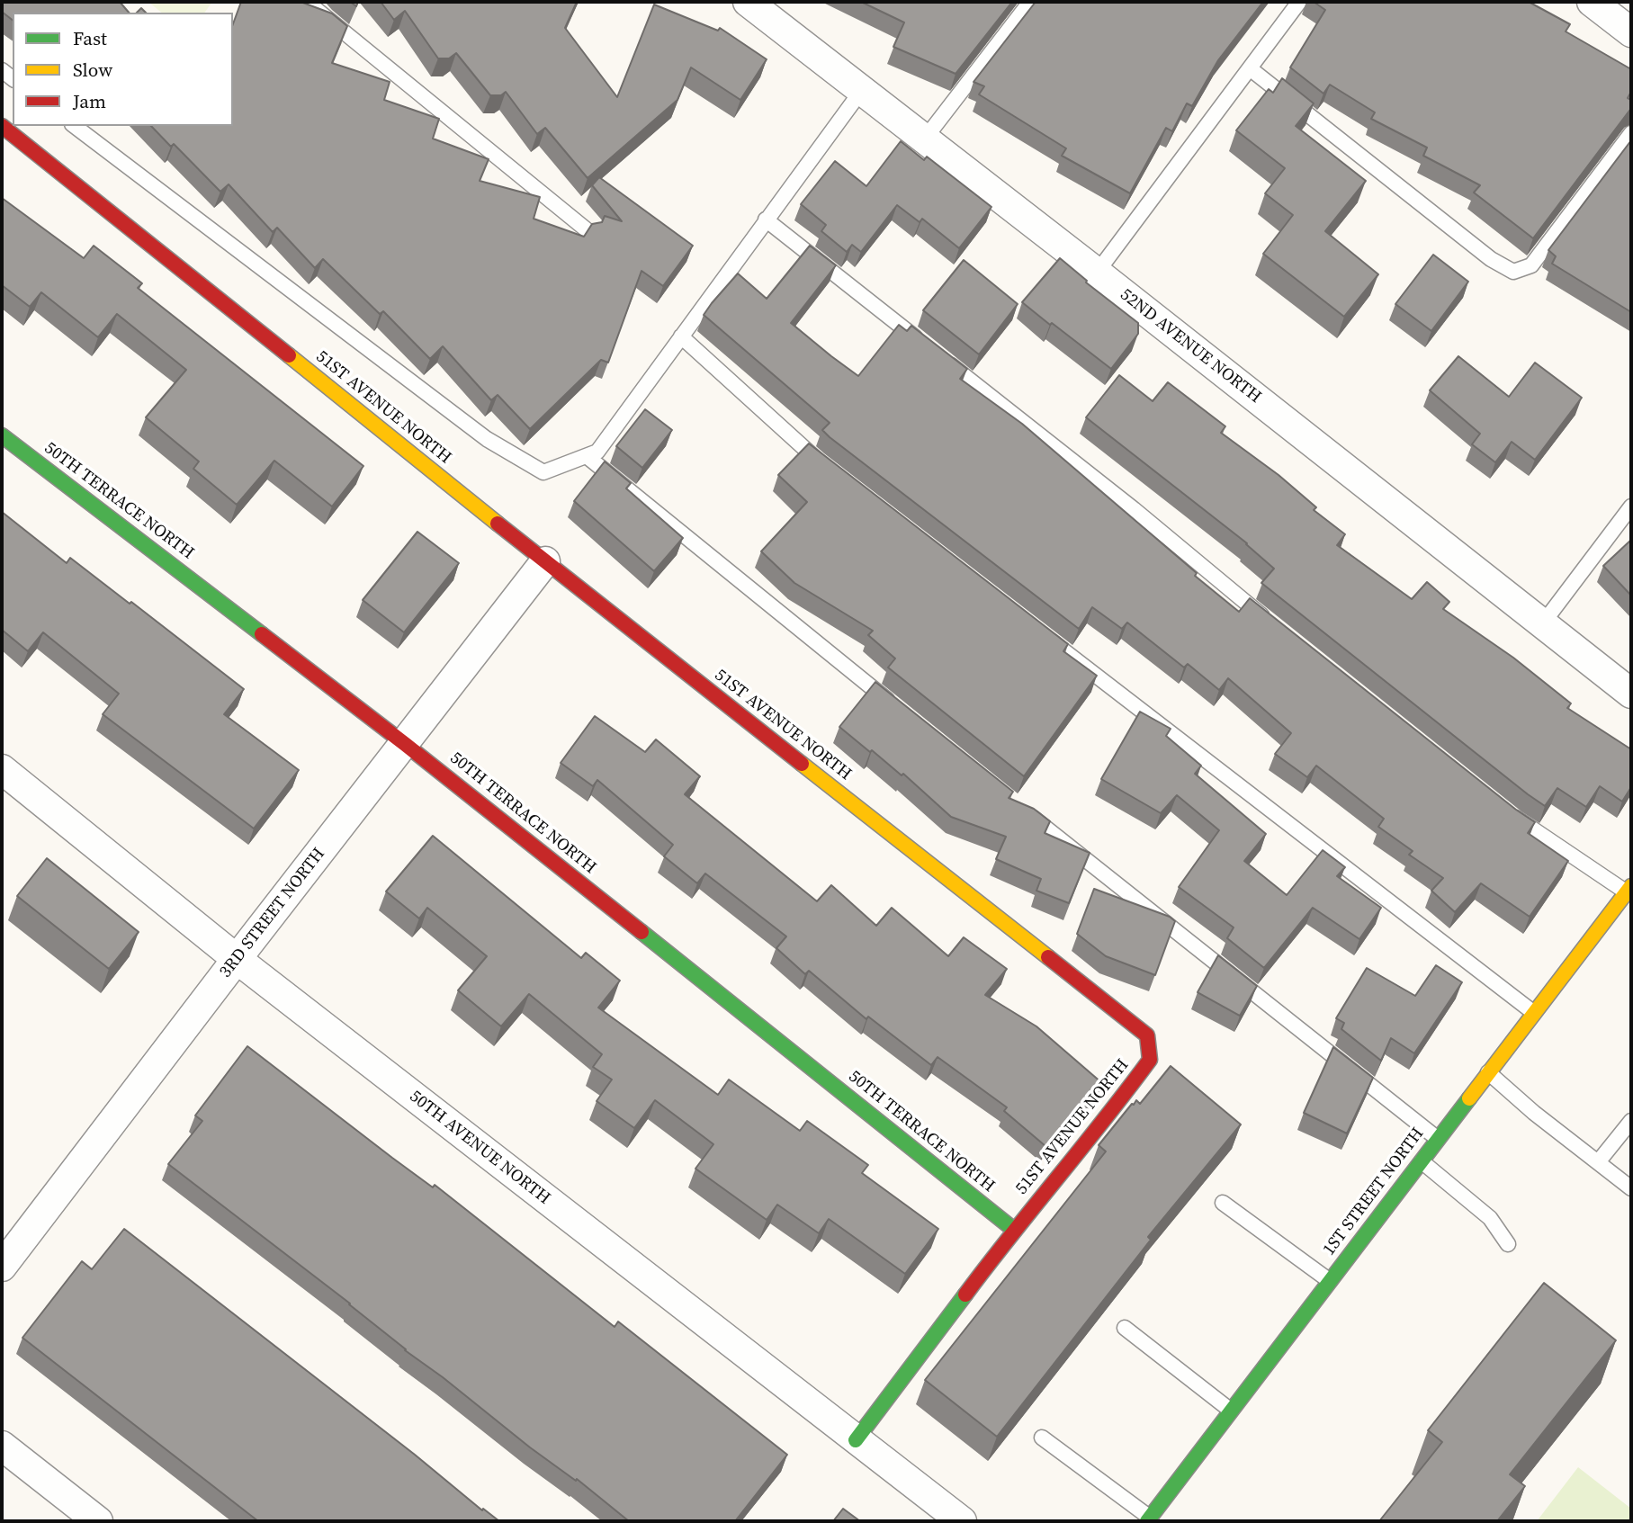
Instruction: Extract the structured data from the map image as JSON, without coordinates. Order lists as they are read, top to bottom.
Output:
{
  "streets": {
    "street": [
      "52ND AVENUE NORTH",
      "51ST AVENUE NORTH",
      "50TH TERRACE NORTH",
      "3RD STREET NORTH",
      "50TH AVENUE NORTH",
      "1ST STREET NORTH"
    ]
  },
  "crossings": [
    ["51ST AVENUE NORTH", "50TH TERRACE NORTH"],
    ["51ST AVENUE NORTH", "3RD STREET NORTH"],
    ["51ST AVENUE NORTH", "50TH AVENUE NORTH"],
    ["50TH TERRACE NORTH", "3RD STREET NORTH"],
    ["3RD STREET NORTH", "50TH AVENUE NORTH"]
  ],
  "legend": ["Fast", "Slow", "Jam"]
}
